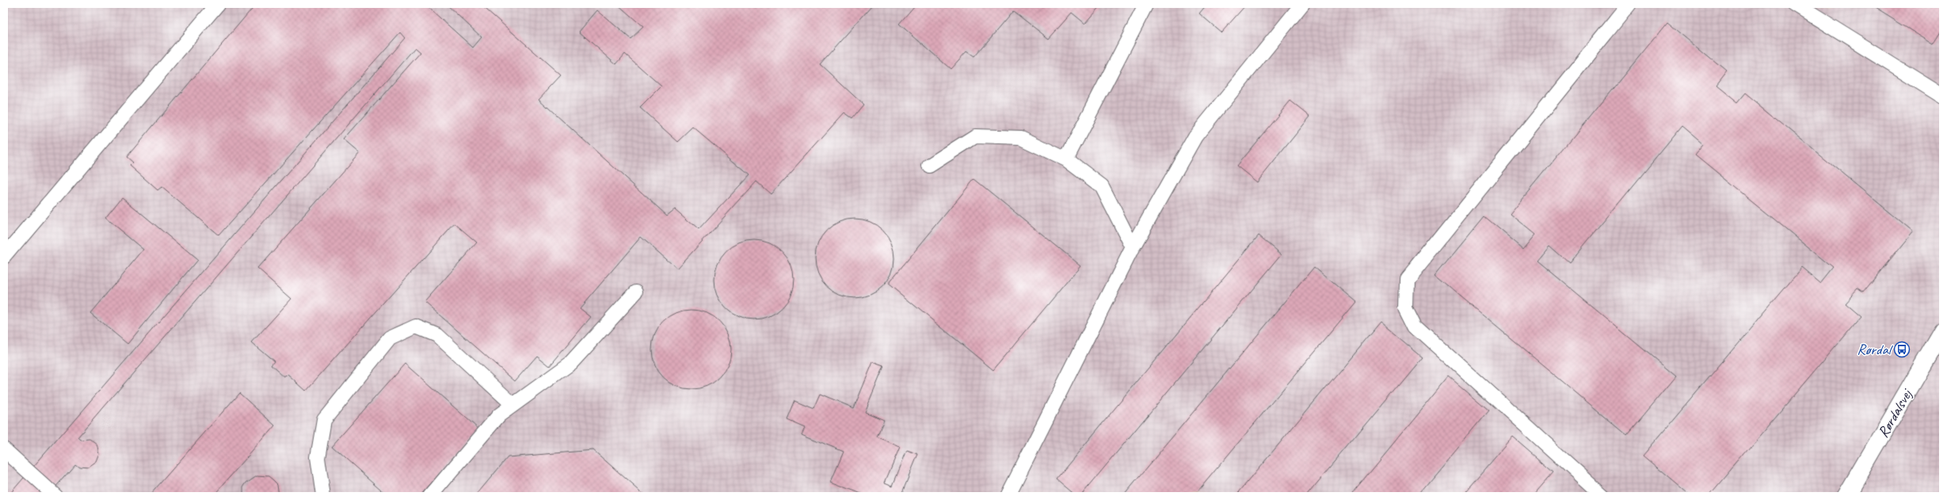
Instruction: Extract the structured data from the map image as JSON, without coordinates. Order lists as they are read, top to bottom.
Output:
{
  "streets": {
    "street": ["Rørdalsvej"]
  },
  "places": {
    "bus stop": ["Rørdal"]
  }
}
